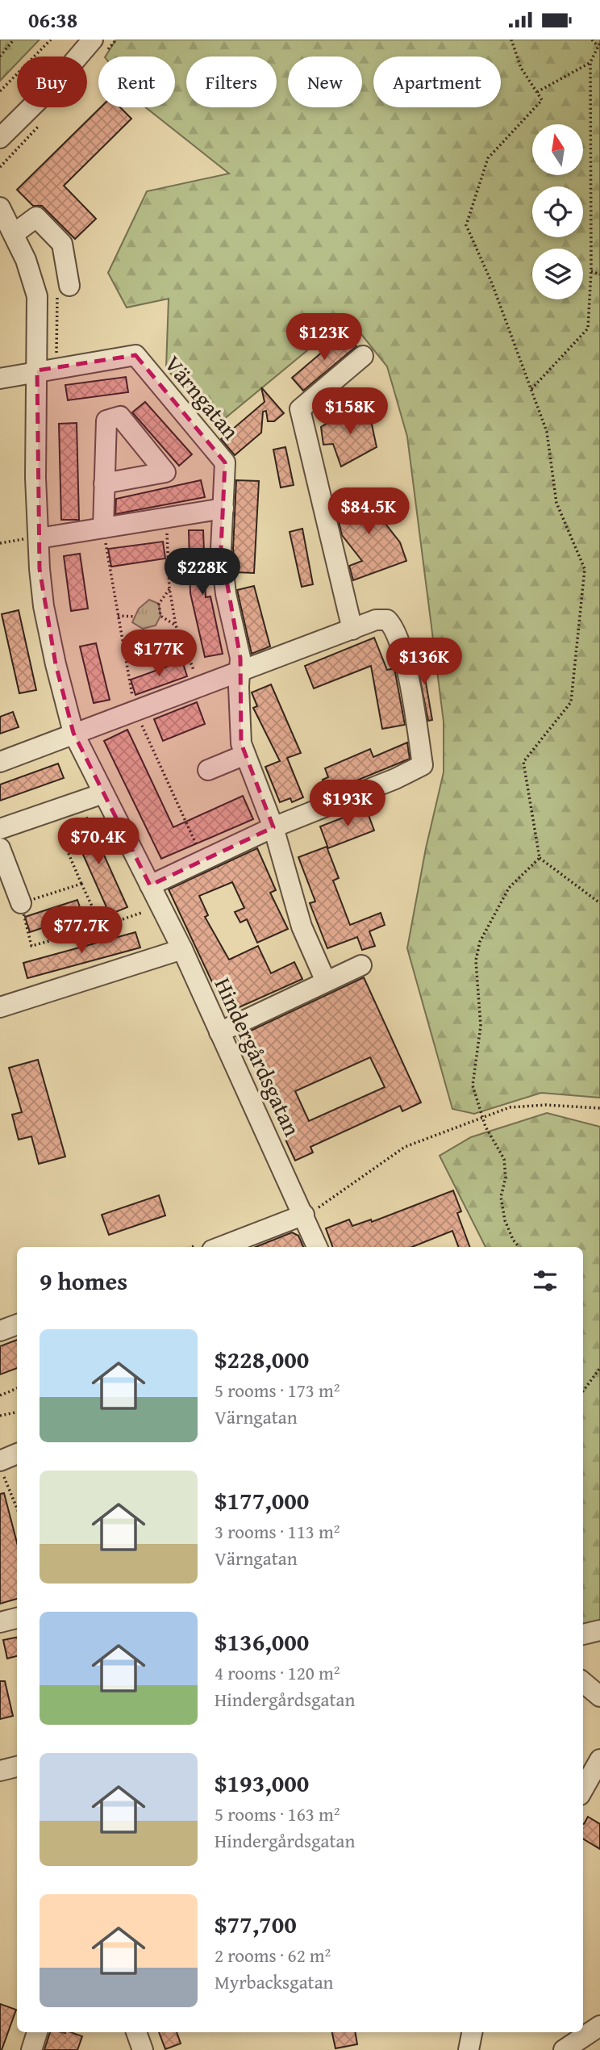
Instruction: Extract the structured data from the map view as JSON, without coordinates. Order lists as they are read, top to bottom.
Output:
{
  "streets": {
    "street": ["Värngatan", "Hindergårdsgatan"]
  },
  "crossings": [
    ["Värngatan", "Hindergårdsgatan"]
  ],
  "north": "top",
  "page": {
    "status": "06:38",
    "chip": [
      "Buy",
      "Rent",
      "Filters",
      "New",
      "Apartment"
    ],
    "price": [
      "$123K",
      "$158K",
      "$84.5K",
      "$228K",
      "$177K",
      "$136K",
      "$193K",
      "$70.4K",
      "$77.7K"
    ],
    "heading": "9 homes",
    "list": [
      {
        "name": "$228,000",
        "note": "5 rooms · 173 m² · Värngatan"
      },
      {
        "name": "$177,000",
        "note": "3 rooms · 113 m² · Värngatan"
      },
      {
        "name": "$136,000",
        "note": "4 rooms · 120 m² · Hindergårdsgatan"
      },
      {
        "name": "$193,000",
        "note": "5 rooms · 163 m² · Hindergårdsgatan"
      },
      {
        "name": "$77,700",
        "note": "2 rooms · 62 m² · Myrbacksgatan"
      }
    ]
  }
}
